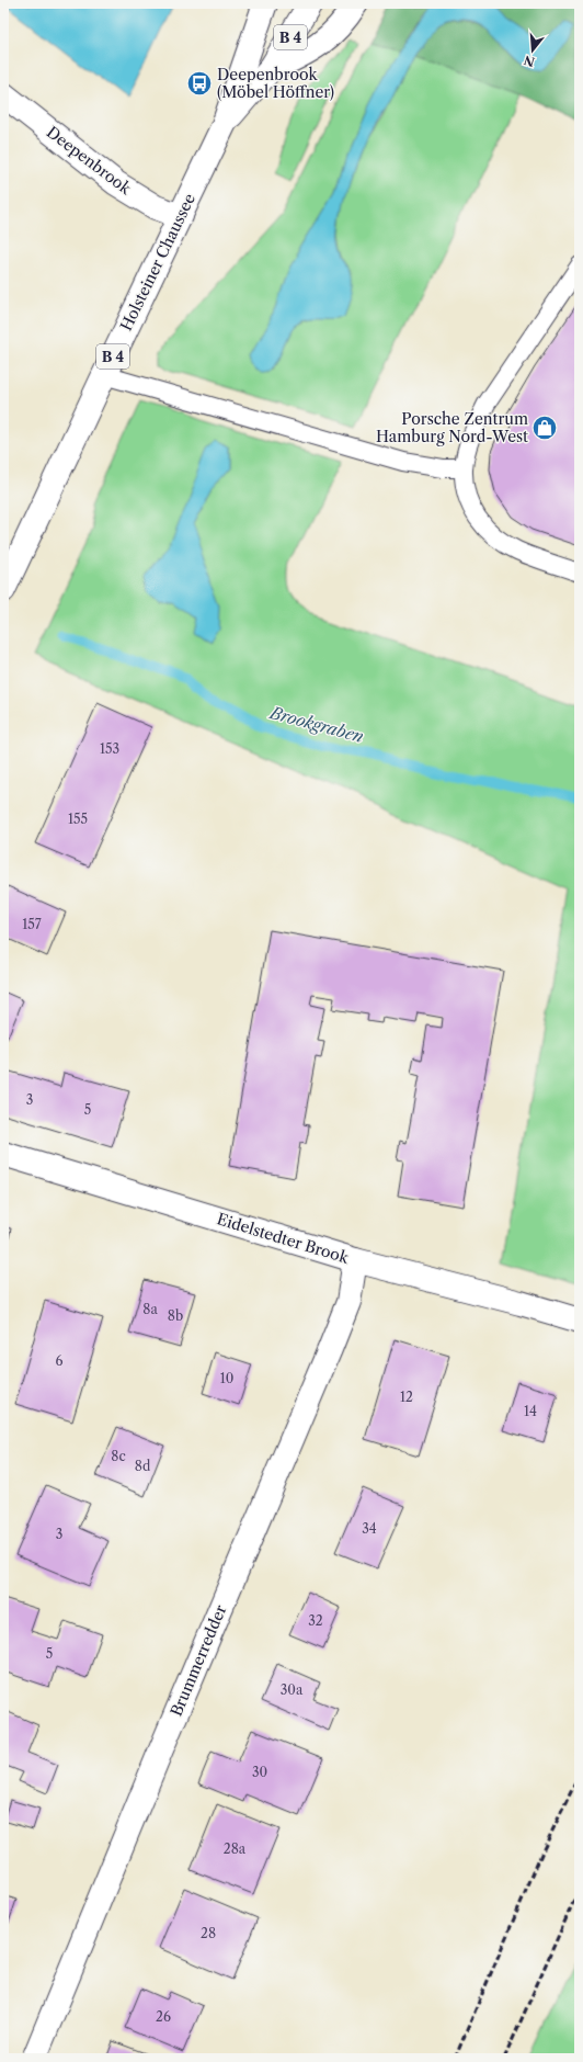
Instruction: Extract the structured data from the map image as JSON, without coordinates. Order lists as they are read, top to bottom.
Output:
{
  "streets": {
    "main road": [
      "B 4",
      "Deepenbrook",
      "Holsteiner Chaussee",
      "Eidelstedter Brook",
      "Brummerredder"
    ]
  },
  "crossings": [
    ["Deepenbrook", "Holsteiner Chaussee"],
    ["Eidelstedter Brook", "Brummerredder"]
  ],
  "water": ["Brookgraben"],
  "places": {
    "bus stop": ["Deepenbrook (Möbel Höffner)"],
    "shop": ["Porsche Zentrum Hamburg Nord-West"]
  },
  "house_numbers": [
    "153",
    "155",
    "157",
    "3",
    "5",
    "8a",
    "8b",
    "6",
    "10",
    "12",
    "14",
    "8c",
    "8d",
    "34",
    "3",
    "32",
    "5",
    "30a",
    "30",
    "28a",
    "28",
    "26"
  ],
  "north": "bottom"
}
